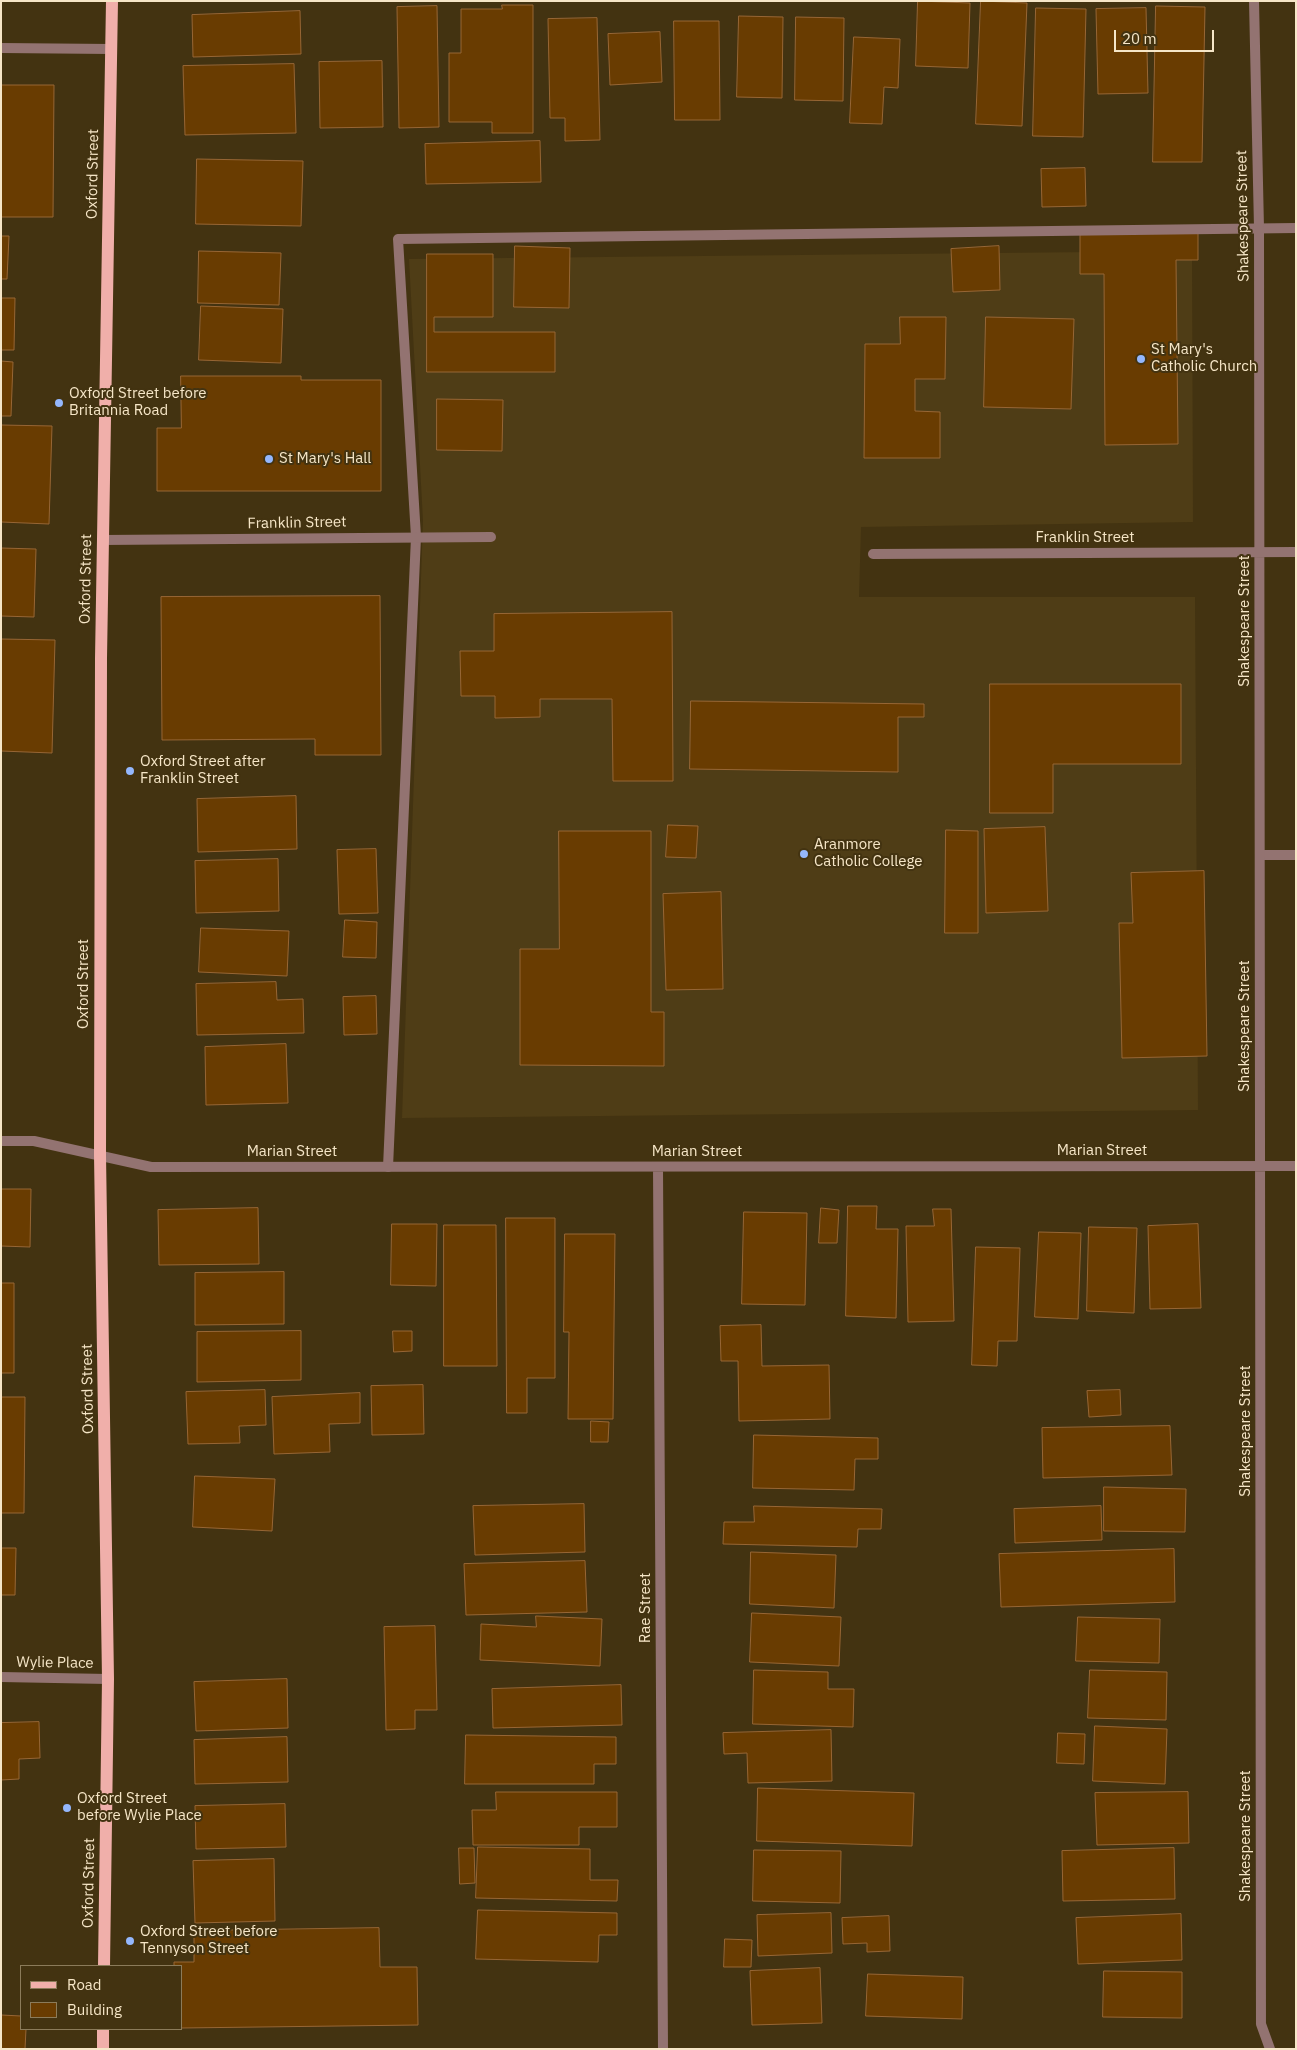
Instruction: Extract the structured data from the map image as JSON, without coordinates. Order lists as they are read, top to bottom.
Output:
{
  "streets": {
    "main road": ["Oxford Street"],
    "street": [
      "Shakespeare Street",
      "Franklin Street",
      "Marian Street",
      "Rae Street",
      "Wylie Place"
    ]
  },
  "crossings": [
    ["Oxford Street", "Franklin Street"],
    ["Oxford Street", "Marian Street"],
    ["Oxford Street", "Wylie Place"],
    ["Shakespeare Street", "Franklin Street"],
    ["Shakespeare Street", "Marian Street"],
    ["Marian Street", "Rae Street"]
  ],
  "places": [
    "St Mary's Catholic Church",
    "Oxford Street before Britannia Road",
    "St Mary's Hall",
    "Oxford Street after Franklin Street",
    "Aranmore Catholic College",
    "Oxford Street before Wylie Place",
    "Oxford Street before Tennyson Street"
  ],
  "legend": ["Road", "Building"],
  "scale_bar": "20 m"
}
